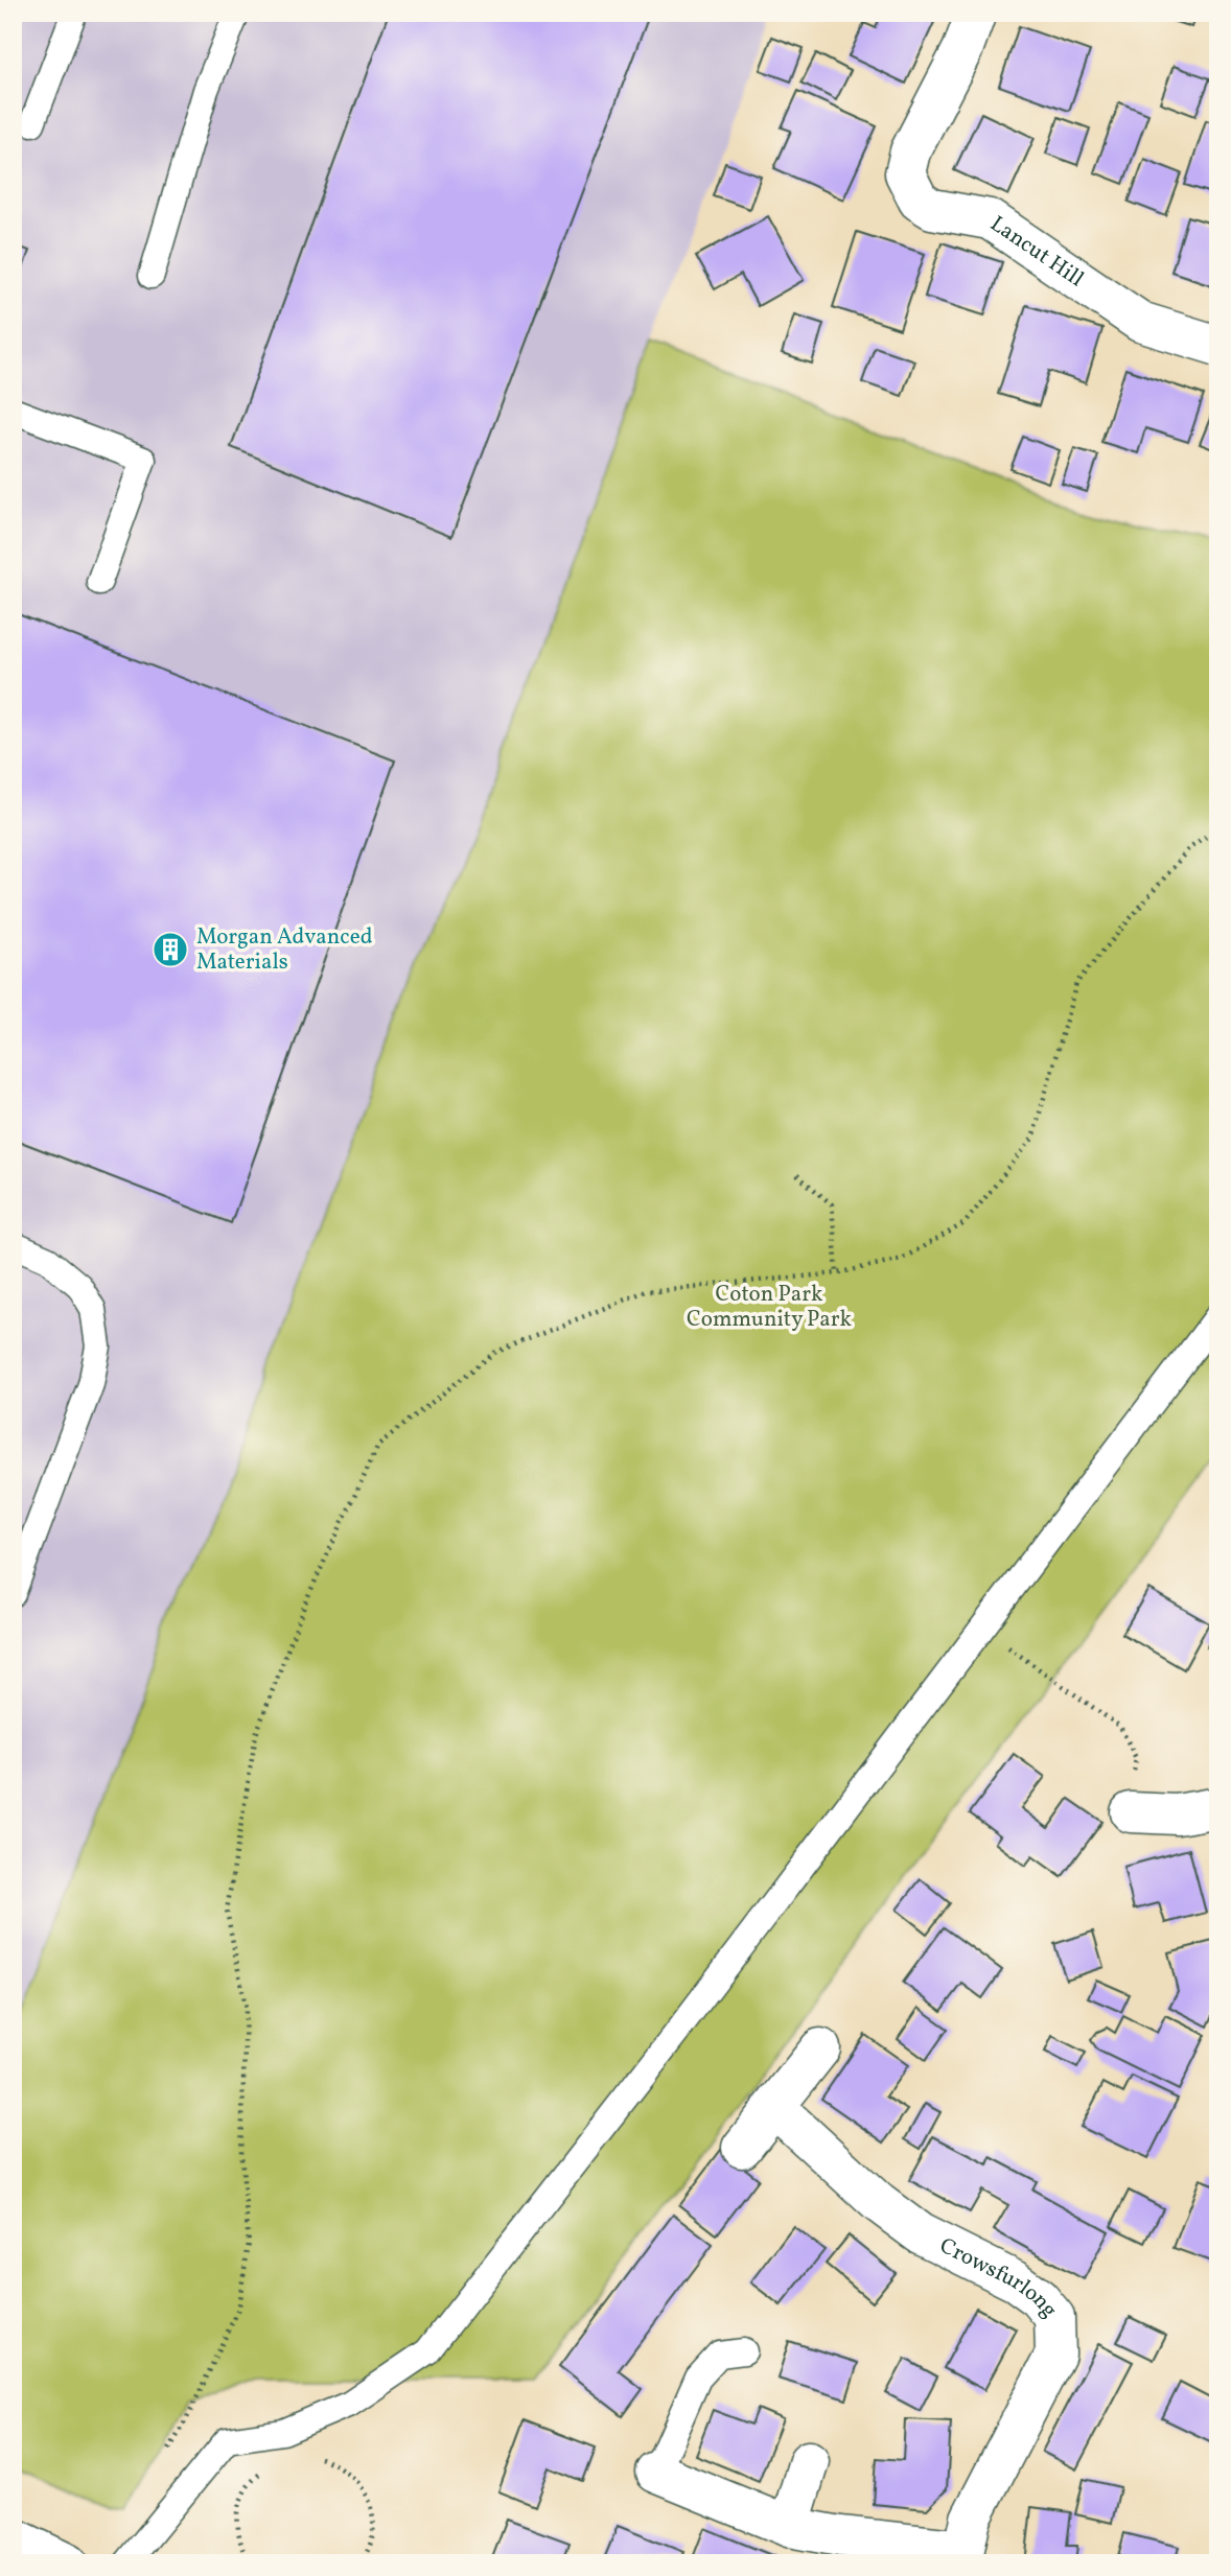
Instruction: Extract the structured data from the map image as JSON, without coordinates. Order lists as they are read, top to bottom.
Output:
{
  "streets": {
    "street": ["Lancut Hill", "Crowsfurlong"]
  },
  "parks": ["Coton Park Community Park"],
  "places": {
    "building": ["Morgan Advanced Materials"]
  }
}
